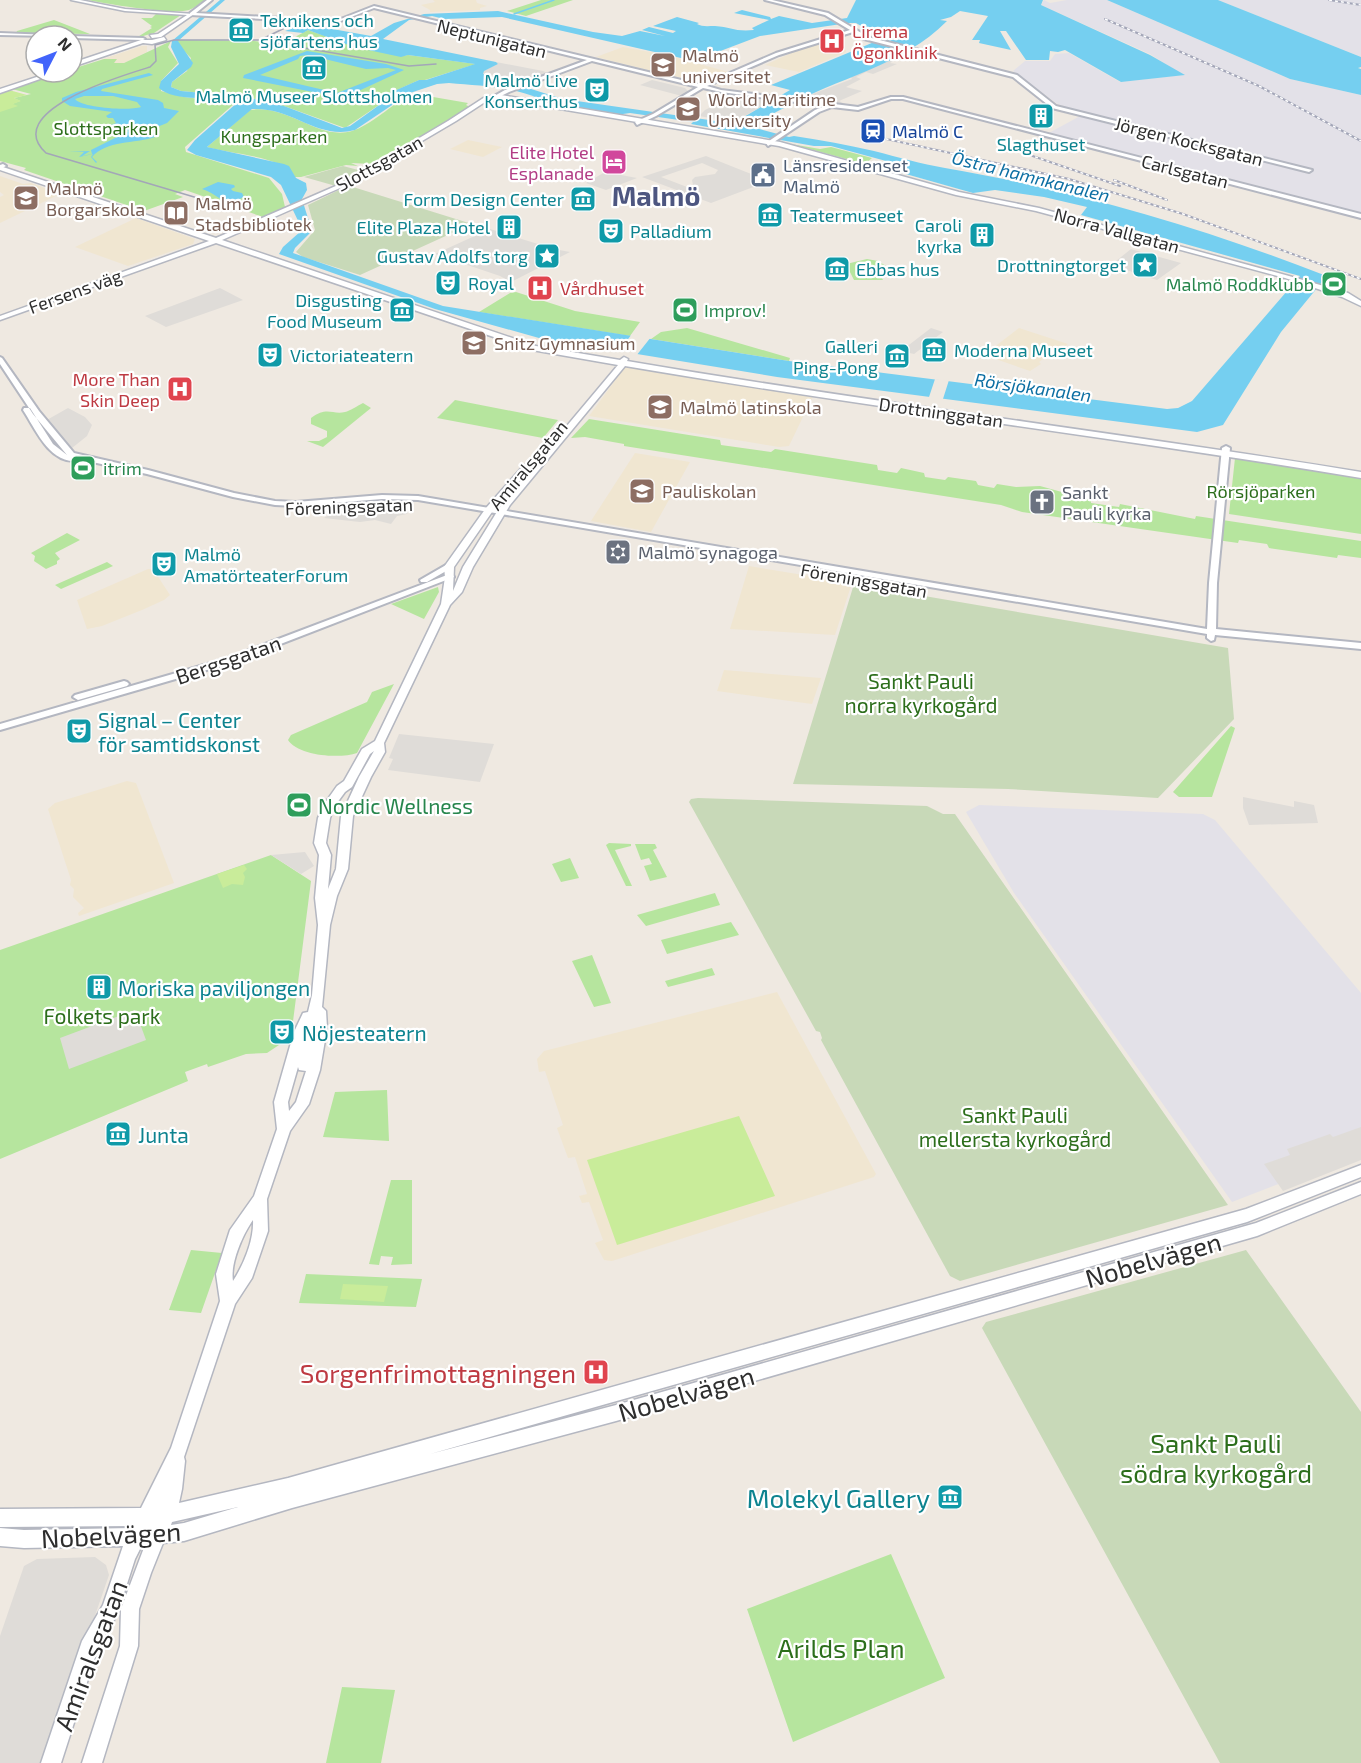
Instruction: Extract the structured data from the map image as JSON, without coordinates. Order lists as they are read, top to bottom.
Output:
{
  "streets": {
    "main road": [
      "Slottsgatan",
      "Norra Vallgatan",
      "Fersens väg",
      "Drottninggatan",
      "Amiralsgatan",
      "Nobelvägen"
    ],
    "street": [
      "Neptunigatan",
      "Jörgen Kocksgatan",
      "Carlsgatan",
      "Föreningsgatan",
      "Bergsgatan"
    ]
  },
  "crossings": [
    ["Neptunigatan", "Carlsgatan"],
    ["Slottsgatan", "Norra Vallgatan"],
    ["Slottsgatan", "Fersens väg"],
    ["Fersens väg", "Drottninggatan"],
    ["Drottninggatan", "Amiralsgatan"],
    ["Amiralsgatan", "Föreningsgatan"],
    ["Amiralsgatan", "Bergsgatan"],
    ["Amiralsgatan", "Nobelvägen"]
  ],
  "districts": ["Malmö"],
  "water": ["Östra hamnkanalen", "Rörsjökanalen"],
  "parks": [
    "Slottsparken",
    "Kungsparken",
    "Rörsjöparken",
    "Sankt Pauli norra kyrkogård",
    "Folkets park",
    "Sankt Pauli mellersta kyrkogård",
    "Sankt Pauli södra kyrkogård",
    "Arilds Plan"
  ],
  "places": {
    "museum": [
      "Teknikens och sjöfartens hus",
      "Malmö Museer Slottsholmen",
      "Form Design Center",
      "Teatermuseet",
      "Ebbas hus",
      "Disgusting Food Museum",
      "Moderna Museet",
      "Galleri Ping-Pong",
      "Junta",
      "Molekyl Gallery"
    ],
    "hospital": [
      "Lirema Ögonklinik",
      "Vårdhuset",
      "More Than Skin Deep",
      "Sorgenfrimottagningen"
    ],
    "school or university": [
      "Malmö universitet",
      "World Maritime University",
      "Malmö Borgarskola",
      "Snitz Gymnasium",
      "Malmö latinskola",
      "Pauliskolan"
    ],
    "theatre": [
      "Malmö Live Konserthus",
      "Palladium",
      "Royal",
      "Victoriateatern",
      "Malmö AmatörteaterForum",
      "Signal – Center för samtidskonst",
      "Nöjesteatern"
    ],
    "building": [
      "Slagthuset",
      "Elite Plaza Hotel",
      "Caroli kyrka",
      "Moriska paviljongen"
    ],
    "station": ["Malmö C"],
    "hotel": ["Elite Hotel Esplanade"],
    "public building": ["Länsresidenset Malmö"],
    "library": ["Malmö Stadsbibliotek"],
    "place": ["Gustav Adolfs torg", "Drottningtorget"],
    "sports": [
      "Malmö Roddklubb",
      "Improv!",
      "itrim",
      "Nordic Wellness"
    ],
    "church": ["Sankt Pauli kyrka"],
    "synagogue": ["Malmö synagoga"]
  },
  "north": "top right"
}
